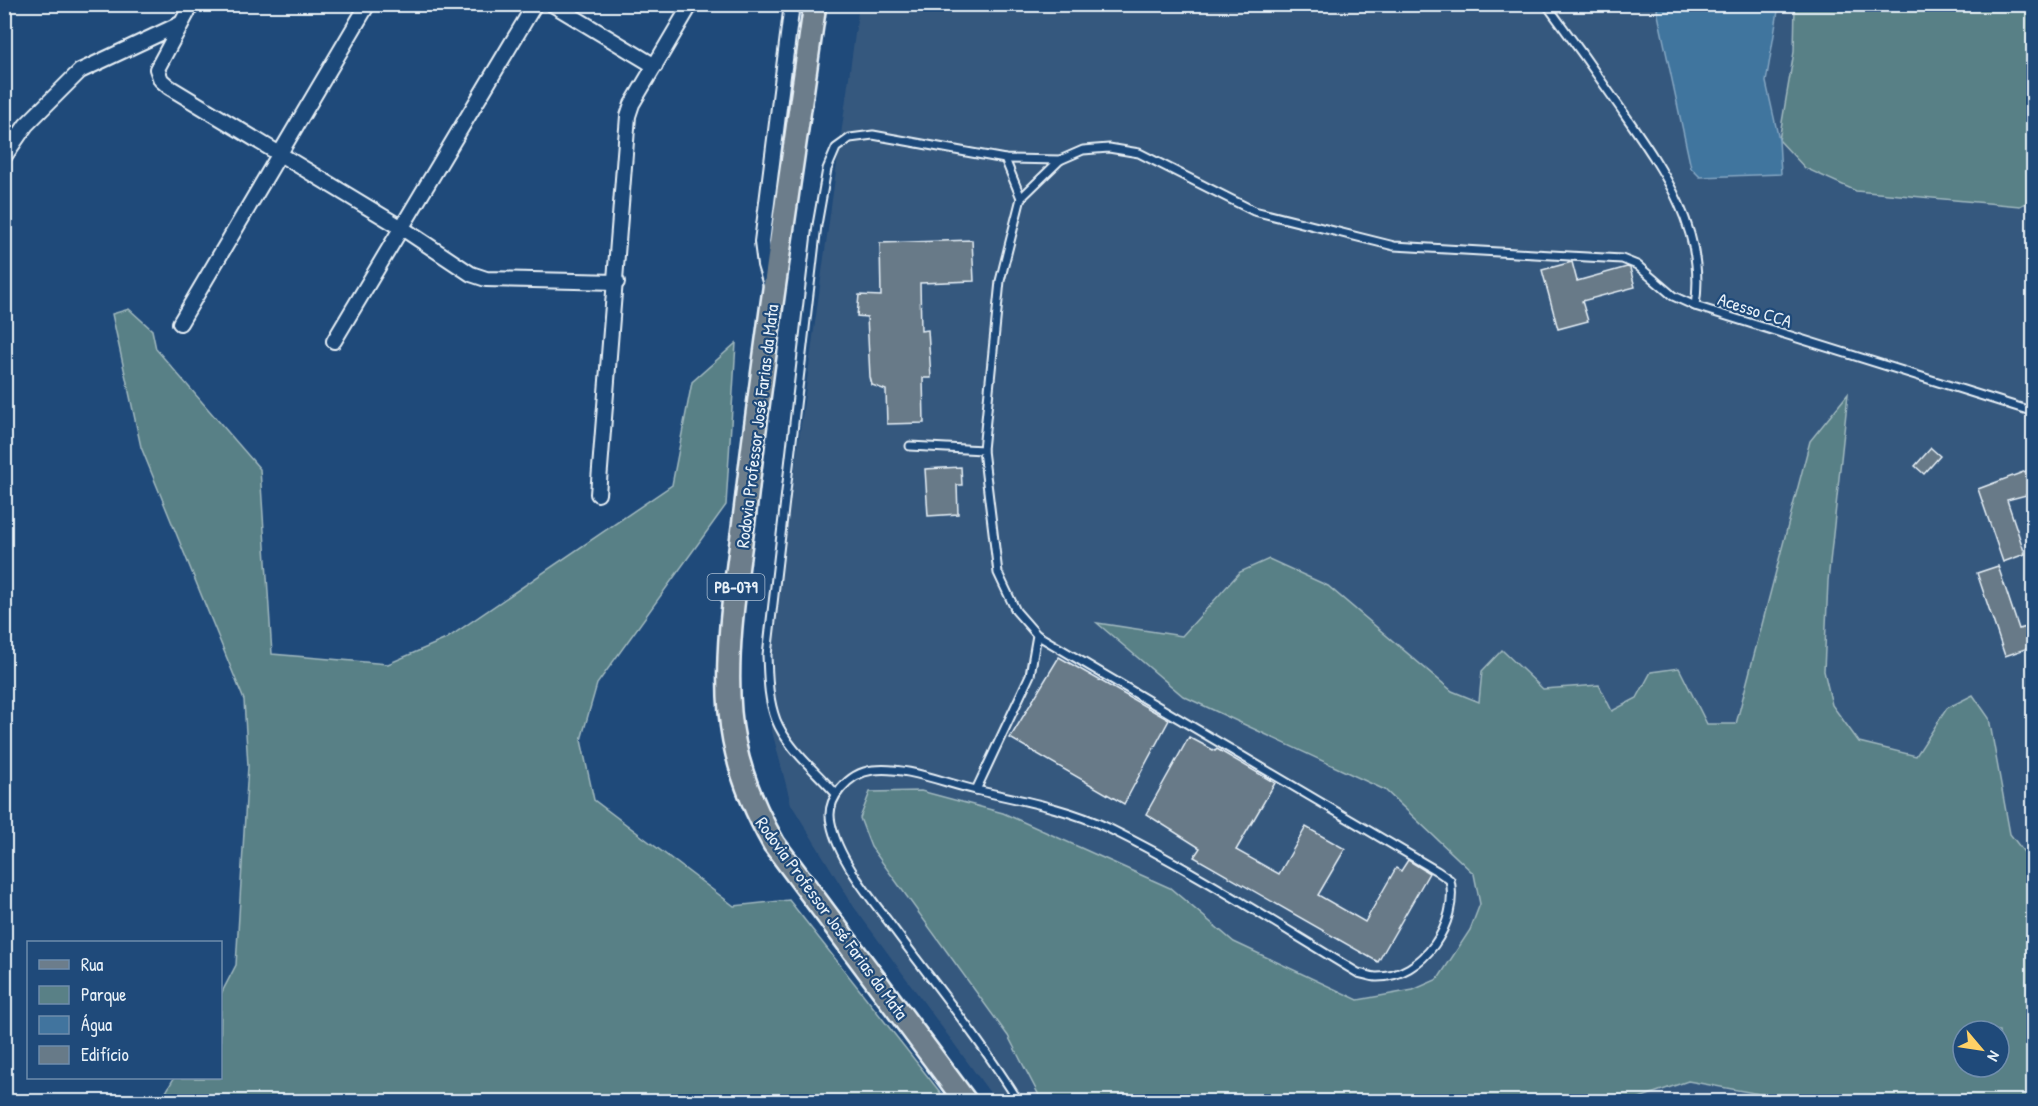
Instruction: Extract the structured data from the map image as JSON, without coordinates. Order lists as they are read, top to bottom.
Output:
{
  "streets": {
    "main road": ["Rodovia Professor José Farias da Mata", "PB-079"],
    "lane": ["Acesso CCA"]
  },
  "legend": [
    "Rua",
    "Parque",
    "Água",
    "Edifício"
  ],
  "north": "bottom right"
}
